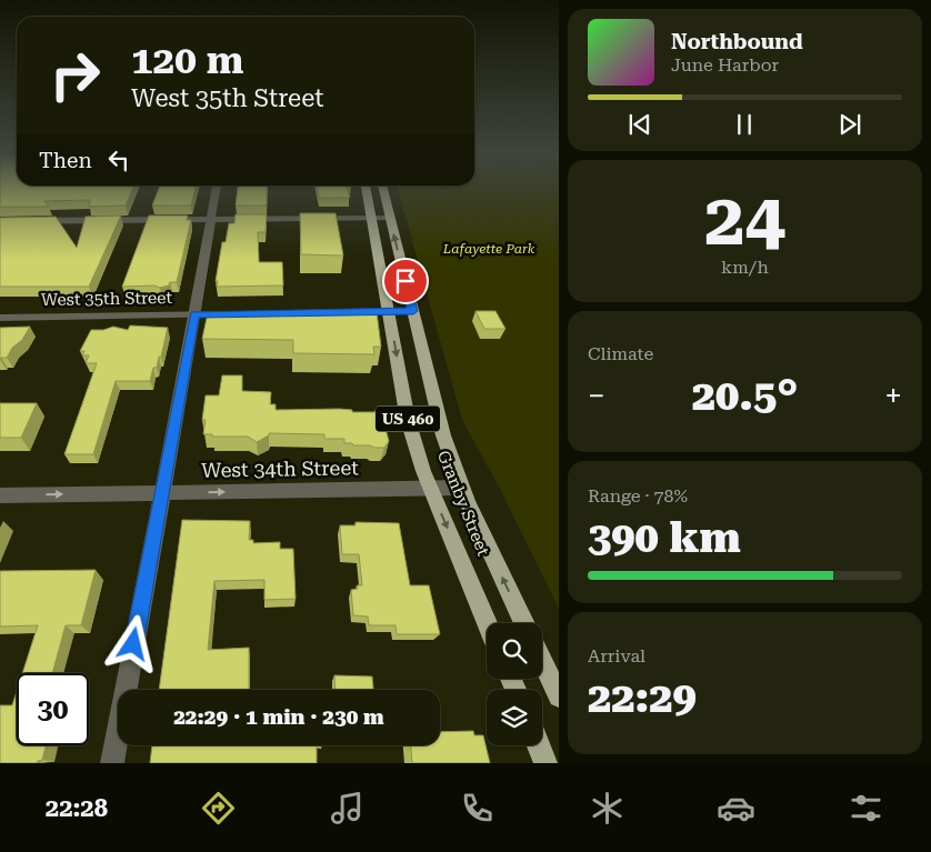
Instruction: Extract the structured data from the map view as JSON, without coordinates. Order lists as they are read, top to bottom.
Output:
{
  "streets": {
    "main road": ["US 460", "Granby Street"],
    "street": ["West 35th Street", "West 34th Street"]
  },
  "crossings": [
    ["West 34th Street", "Granby Street"]
  ],
  "one_way": ["West 34th Street"],
  "parks": ["Lafayette Park"],
  "page": {
    "turn": ["120 m", "West 35th Street"],
    "song": ["Northbound", "June Harbor"],
    "then": "Then",
    "tile": [
      ["24", "km/h"],
      "Climate",
      ["Range · 78%", "390 km"],
      ["Arrival", "22:29"]
    ],
    "heat": ["−", "20.5°", "+"],
    "limit": "30",
    "trip": "22:29 · 1 min · 230 m",
    "tabs": "22:28"
  }
}
